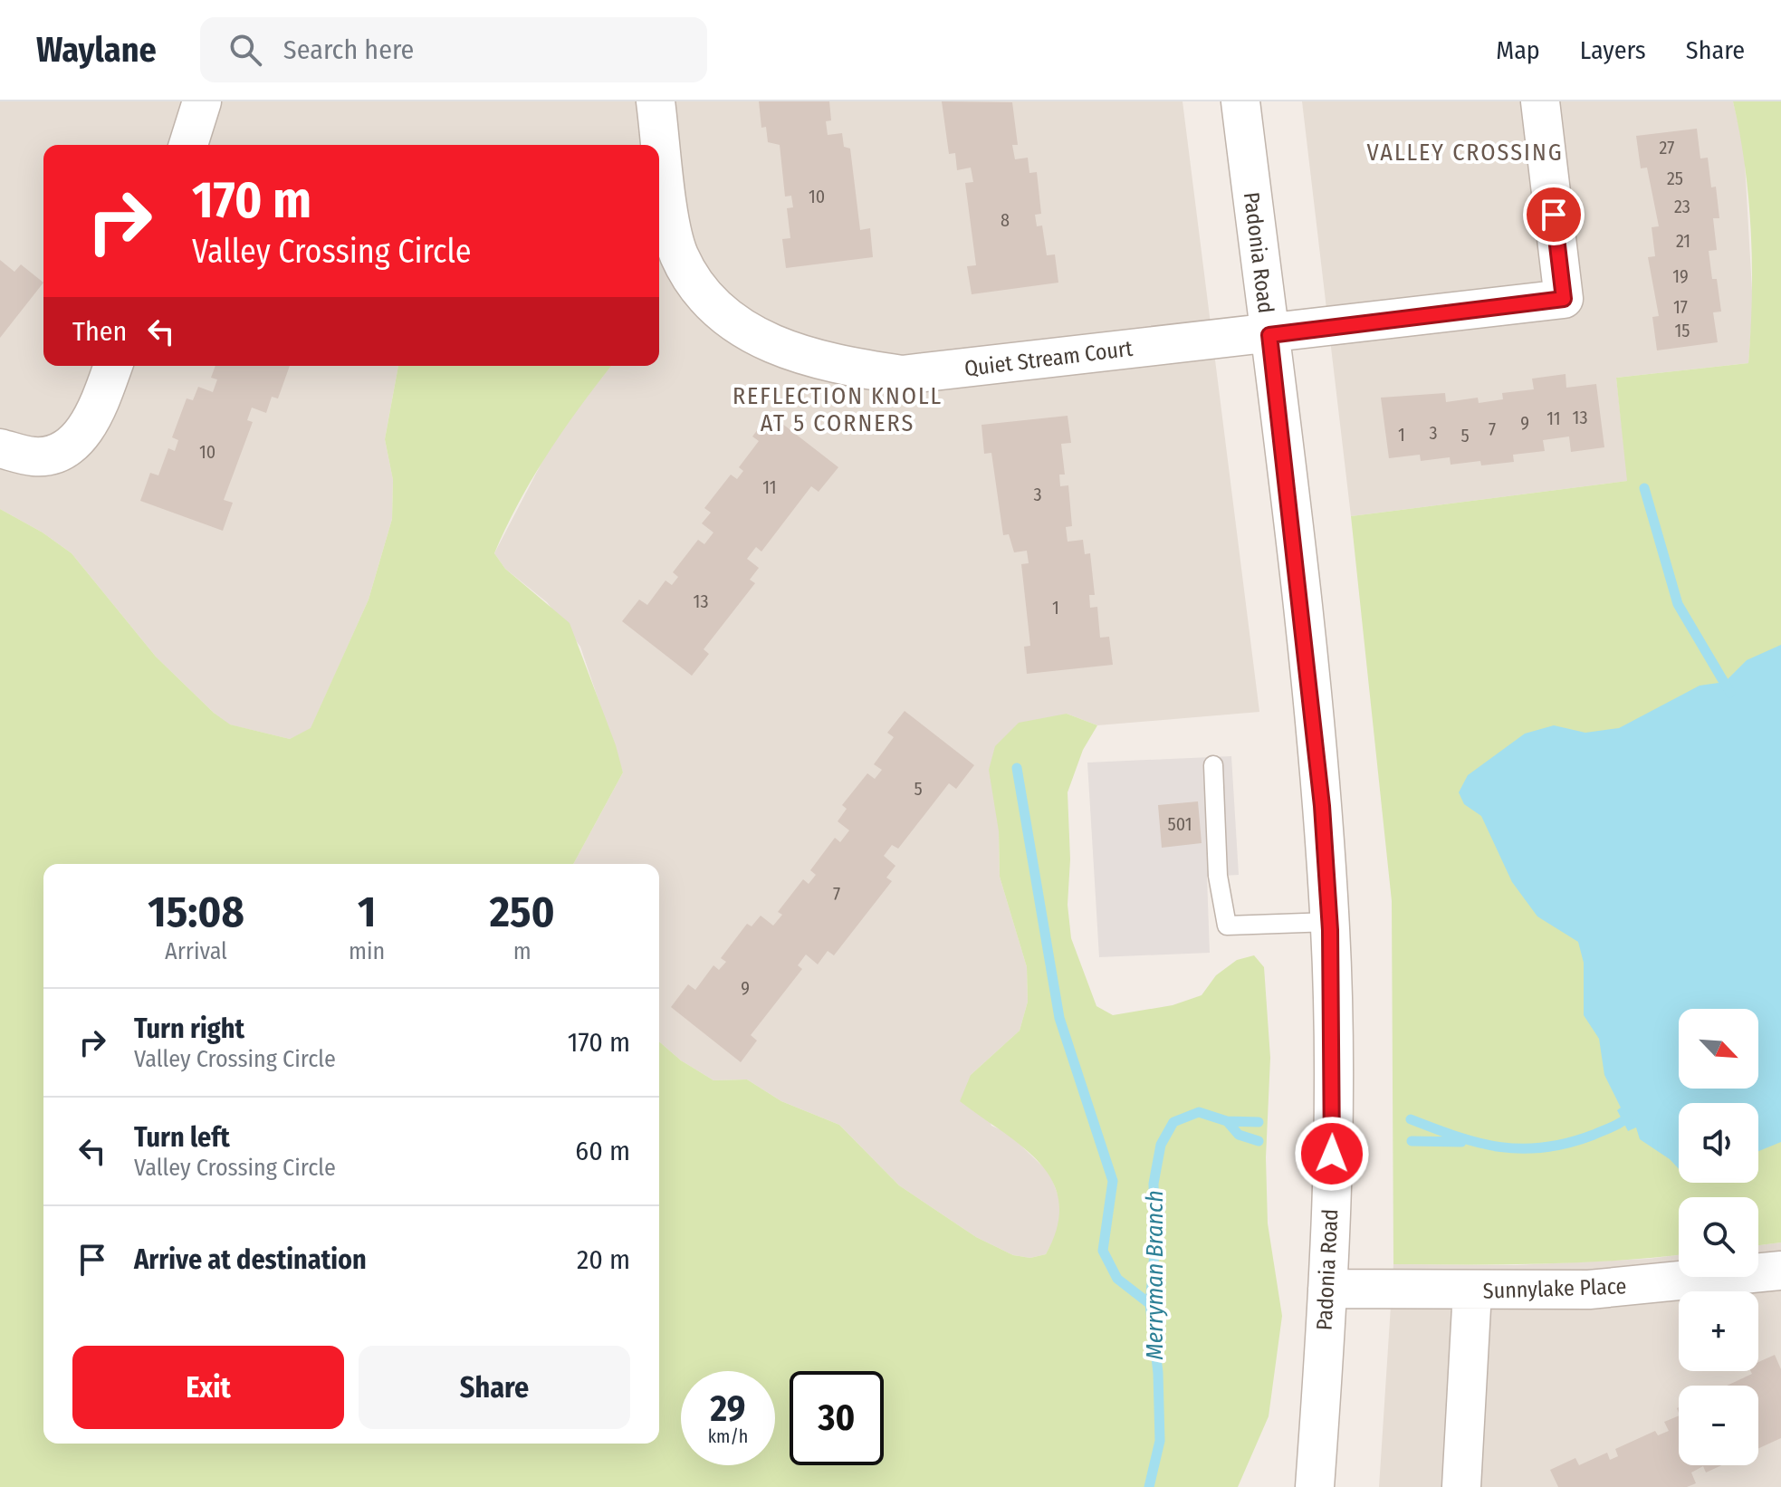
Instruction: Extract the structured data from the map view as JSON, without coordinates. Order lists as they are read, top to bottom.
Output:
{
  "streets": {
    "street": ["Padonia Road", "Quiet Stream Court", "Sunnylake Place"]
  },
  "crossings": [
    ["Padonia Road", "Quiet Stream Court"],
    ["Padonia Road", "Sunnylake Place"]
  ],
  "districts": ["VALLEY CROSSING", "REFLECTION KNOLL AT 5 CORNERS"],
  "water": ["Merryman Branch"],
  "house_numbers": [
    "27",
    "25",
    "10",
    "23",
    "8",
    "21",
    "19",
    "17",
    "15",
    "13",
    "11",
    "9",
    "7",
    "3",
    "1",
    "5",
    "10",
    "11",
    "3",
    "13",
    "1",
    "5",
    "501",
    "7",
    "9"
  ],
  "north": "bottom right",
  "page": {
    "header": "Waylane",
    "search": "Search here",
    "nav": ["Map", "Layers", "Share"],
    "turn": ["170 m", "Valley Crossing Circle"],
    "then": "Then",
    "eta": [
      "15:08",
      "Arrival",
      "1",
      "min",
      "250",
      "m"
    ],
    "list": [
      {
        "name": "Turn right",
        "note": "Valley Crossing Circle",
        "value": "170 m"
      },
      {
        "name": "Turn left",
        "note": "Valley Crossing Circle",
        "value": "60 m"
      },
      {
        "name": "Arrive at destination",
        "value": "20 m"
      }
    ],
    "map_buttons": ["+", "−"],
    "buttons": ["Exit", "Share"],
    "speed": "29 km/h",
    "limit": "30"
  }
}
